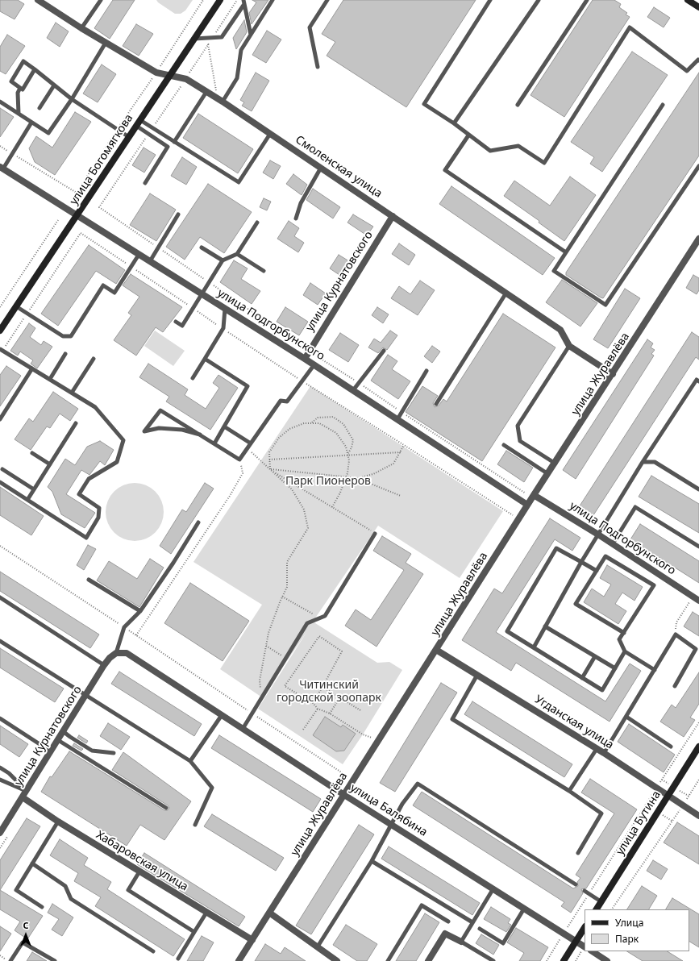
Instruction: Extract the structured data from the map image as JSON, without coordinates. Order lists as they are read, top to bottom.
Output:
{
  "streets": {
    "main road": ["улица Богомягкова", "улица Бутина"],
    "street": [
      "Смоленская улица",
      "улица Курнатовского",
      "улица Подгорбунского",
      "улица Журавлёва",
      "Угданская улица",
      "улица Балябина",
      "Хабаровская улица"
    ]
  },
  "crossings": [
    ["улица Богомягкова", "Смоленская улица"],
    ["улица Богомягкова", "улица Подгорбунского"],
    ["Смоленская улица", "улица Курнатовского"],
    ["Смоленская улица", "улица Журавлёва"],
    ["улица Курнатовского", "улица Подгорбунского"],
    ["улица Курнатовского", "улица Балябина"],
    ["улица Курнатовского", "Хабаровская улица"],
    ["улица Подгорбунского", "улица Журавлёва"],
    ["улица Журавлёва", "Угданская улица"],
    ["улица Журавлёва", "улица Балябина"],
    ["улица Журавлёва", "Хабаровская улица"],
    ["Угданская улица", "улица Бутина"]
  ],
  "parks": ["Парк Пионеров", "Читинский городской зоопарк"],
  "legend": ["Улица", "Парк"],
  "north": "top"
}
